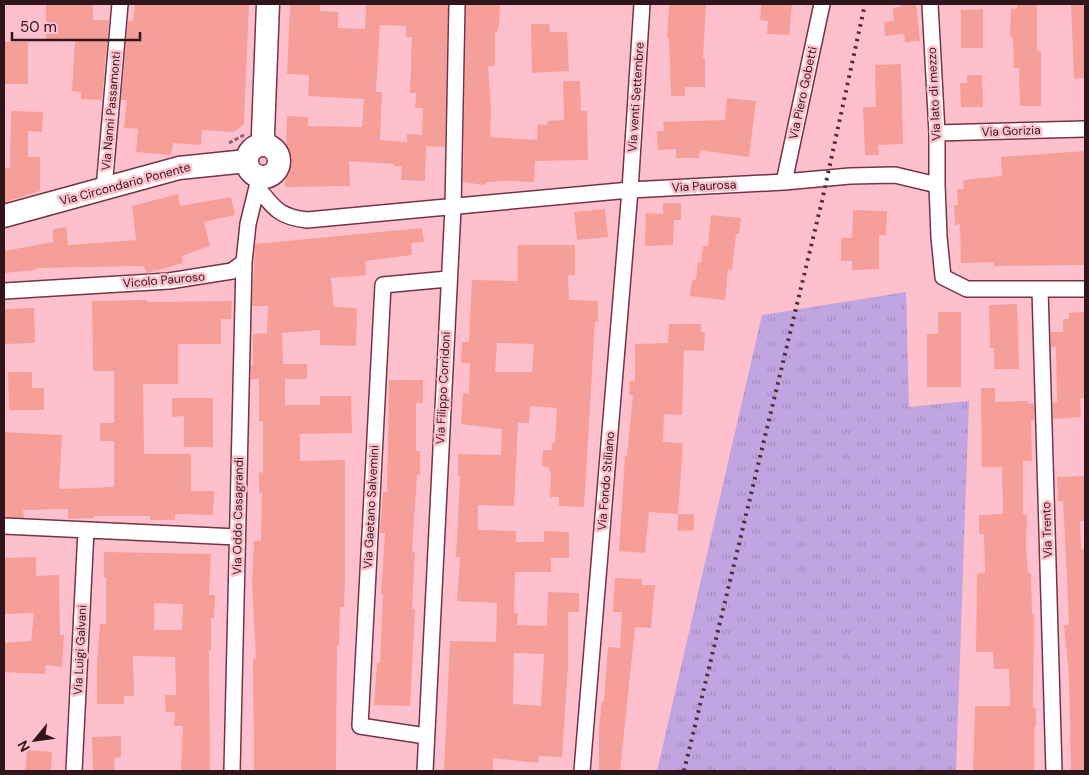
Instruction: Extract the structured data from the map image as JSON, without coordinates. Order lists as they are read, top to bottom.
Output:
{
  "streets": {
    "street": [
      "Via Piero Gobetti",
      "Via lato di mezzo",
      "Via venti Settembre",
      "Via Nanni Passamonti",
      "Via Gorizia",
      "Via Circondario Ponente",
      "Via Paurosa",
      "Vicolo Pauroso",
      "Via Filippo Corridoni",
      "Via Fondo Stiliano",
      "Via Gaetano Salvemini",
      "Via Oddo Casagrandi",
      "Via Trento",
      "Via Luigi Galvani"
    ]
  },
  "crossings": [
    ["Via Piero Gobetti", "Via Paurosa"],
    ["Via lato di mezzo", "Via Gorizia"],
    ["Via lato di mezzo", "Via Paurosa"],
    ["Via venti Settembre", "Via Paurosa"],
    ["Via venti Settembre", "Via Fondo Stiliano"],
    ["Via Nanni Passamonti", "Via Circondario Ponente"],
    ["Via Circondario Ponente", "Via Paurosa"],
    ["Via Paurosa", "Via Filippo Corridoni"],
    ["Via Paurosa", "Via Fondo Stiliano"],
    ["Vicolo Pauroso", "Via Oddo Casagrandi"],
    ["Via Filippo Corridoni", "Via Gaetano Salvemini"]
  ],
  "scale_bar": "50 m",
  "north": "bottom left"
}
